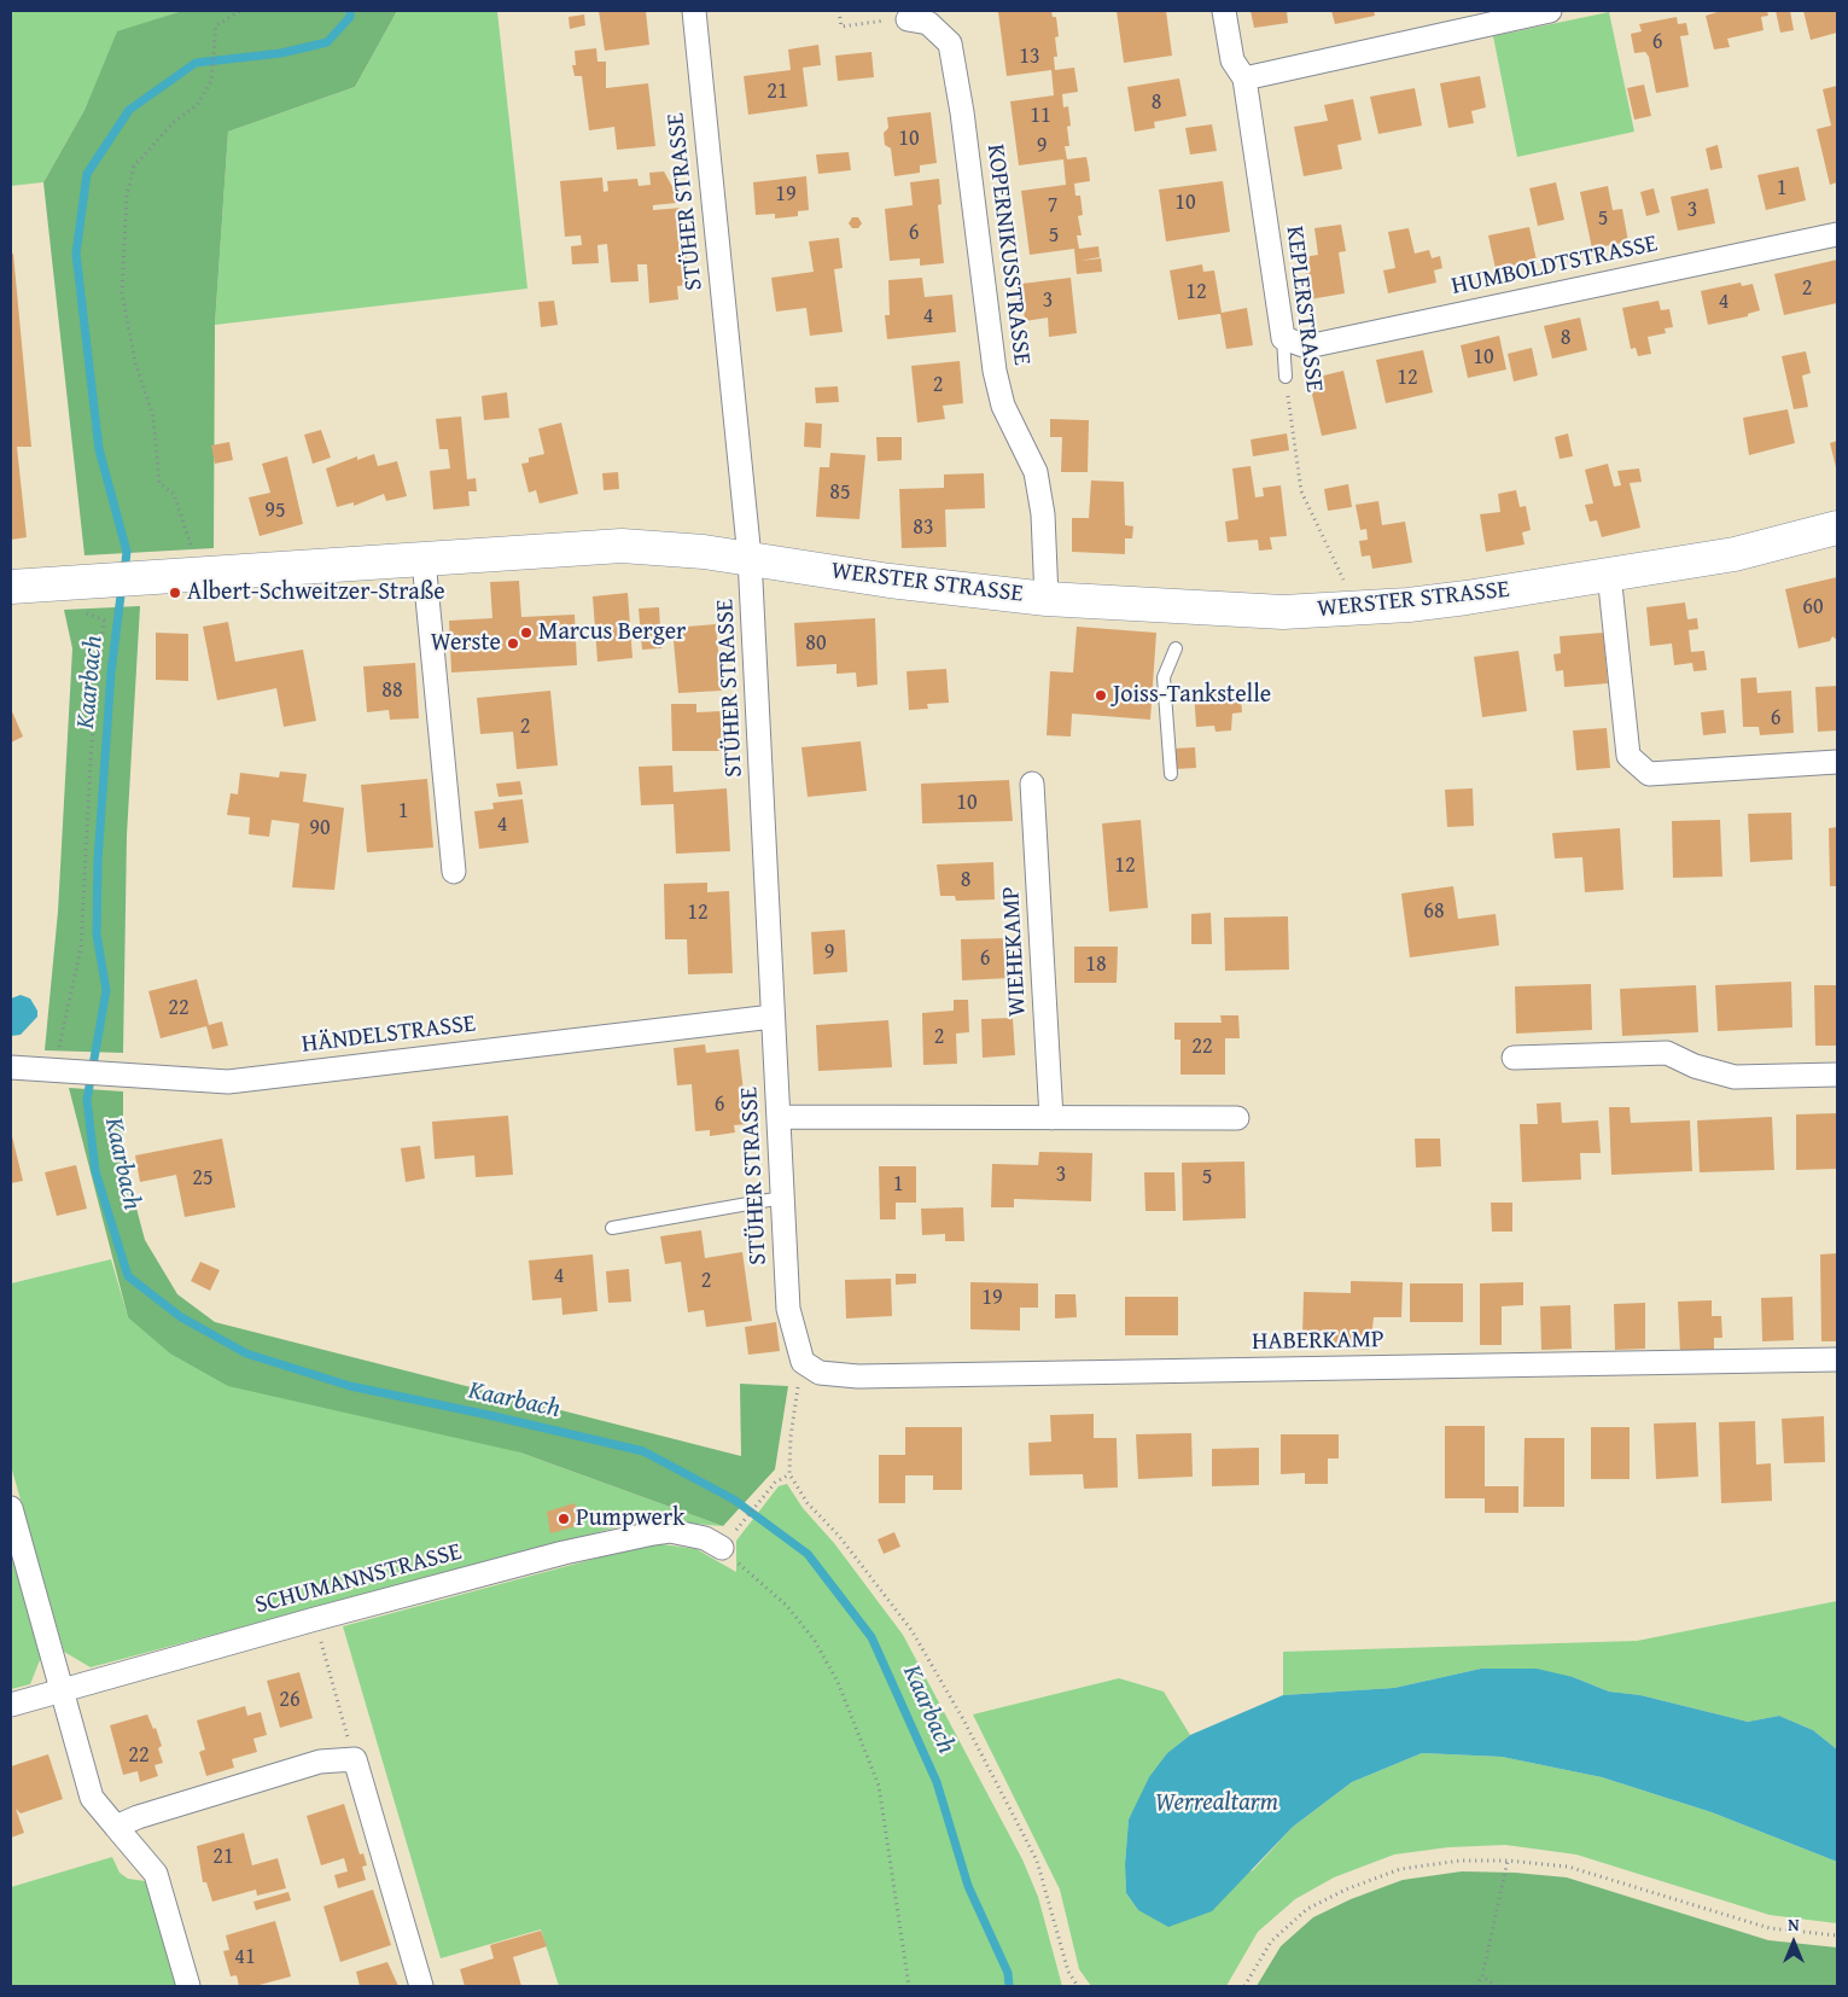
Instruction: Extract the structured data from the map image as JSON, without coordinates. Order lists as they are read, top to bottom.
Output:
{
  "streets": {
    "main road": ["WERSTER STRASSE"],
    "street": [
      "STÜHER STRASSE",
      "KOPERNIKUSSTRASSE",
      "HUMBOLDTSTRASSE",
      "KEPLERSTRASSE",
      "WIEHEKAMP",
      "HÄNDELSTRASSE",
      "HABERKAMP",
      "SCHUMANNSTRASSE"
    ]
  },
  "crossings": [
    ["STÜHER STRASSE", "WERSTER STRASSE"],
    ["STÜHER STRASSE", "HÄNDELSTRASSE"],
    ["STÜHER STRASSE", "HABERKAMP"],
    ["KOPERNIKUSSTRASSE", "WERSTER STRASSE"],
    ["HUMBOLDTSTRASSE", "KEPLERSTRASSE"],
    ["KEPLERSTRASSE", "WERSTER STRASSE"]
  ],
  "water": ["Kaarbach", "Werrealtarm"],
  "places": [
    "Albert-Schweitzer-Straße",
    "Marcus Berger",
    "Werste",
    "Joiss-Tankstelle",
    "Pumpwerk"
  ],
  "house_numbers": [
    "6",
    "13",
    "21",
    "8",
    "11",
    "10",
    "9",
    "1",
    "19",
    "10",
    "7",
    "3",
    "5",
    "6",
    "5",
    "2",
    "12",
    "3",
    "4",
    "4",
    "8",
    "10",
    "12",
    "2",
    "85",
    "95",
    "83",
    "60",
    "80",
    "88",
    "6",
    "2",
    "10",
    "1",
    "4",
    "90",
    "12",
    "8",
    "68",
    "12",
    "9",
    "6",
    "18",
    "22",
    "2",
    "22",
    "6",
    "3",
    "5",
    "25",
    "1",
    "4",
    "2",
    "19",
    "26",
    "22",
    "21",
    "41"
  ],
  "north": "top"
}
